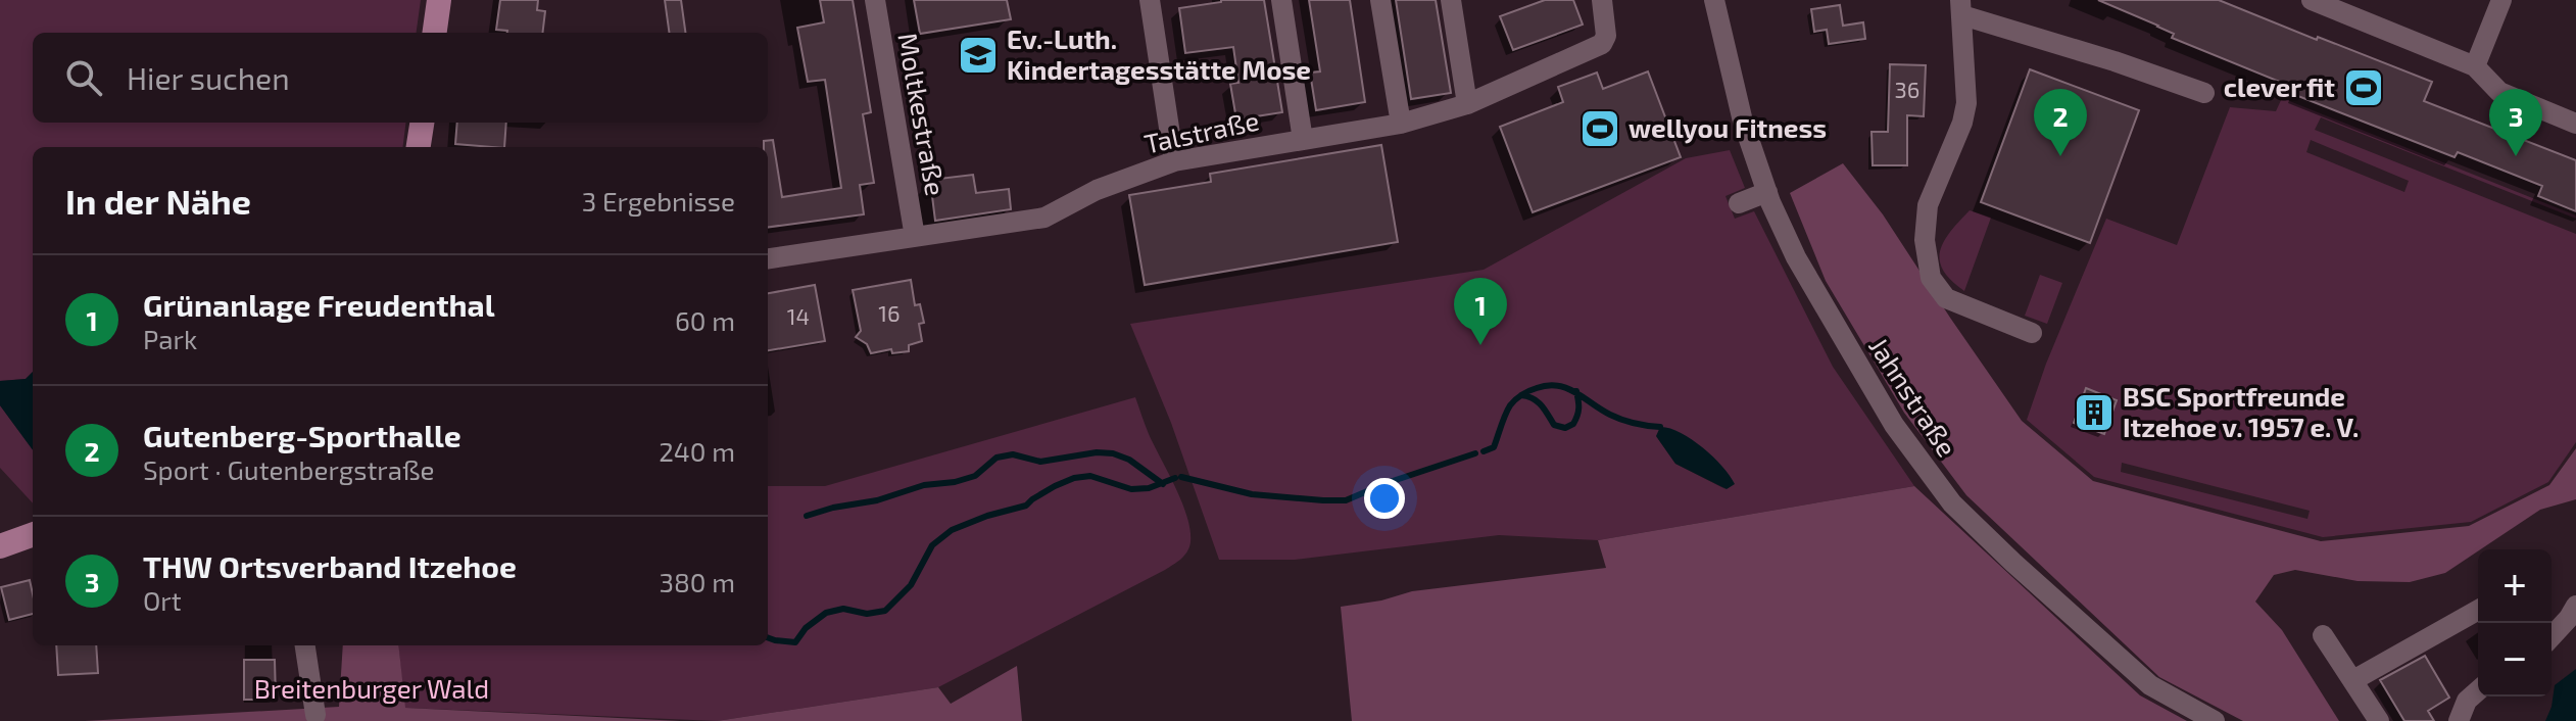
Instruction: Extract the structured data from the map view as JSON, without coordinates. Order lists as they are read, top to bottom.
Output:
{
  "streets": {
    "street": ["Moltkestraße", "Talstraße", "Jahnstraße"]
  },
  "crossings": [
    ["Moltkestraße", "Talstraße"]
  ],
  "parks": ["Breitenburger Wald"],
  "places": {
    "school or university": ["Ev.-Luth. Kindertagesstätte Mose"],
    "sports": ["clever fit", "wellyou Fitness"],
    "building": ["BSC Sportfreunde Itzehoe v. 1957 e. V."]
  },
  "house_numbers": ["36", "16", "14"],
  "page": {
    "search": "Hier suchen",
    "pins": ["2", "3", "1"],
    "heading": ["In der Nähe", "3 Ergebnisse"],
    "list": [
      {
        "mark": "1",
        "name": "Grünanlage Freudenthal",
        "note": "Park",
        "value": "60 m"
      },
      {
        "mark": "2",
        "name": "Gutenberg-Sporthalle",
        "note": "Sport · Gutenbergstraße",
        "value": "240 m"
      },
      {
        "mark": "3",
        "name": "THW Ortsverband Itzehoe",
        "note": "Ort",
        "value": "380 m"
      }
    ],
    "map_buttons": ["+", "−"]
  }
}
